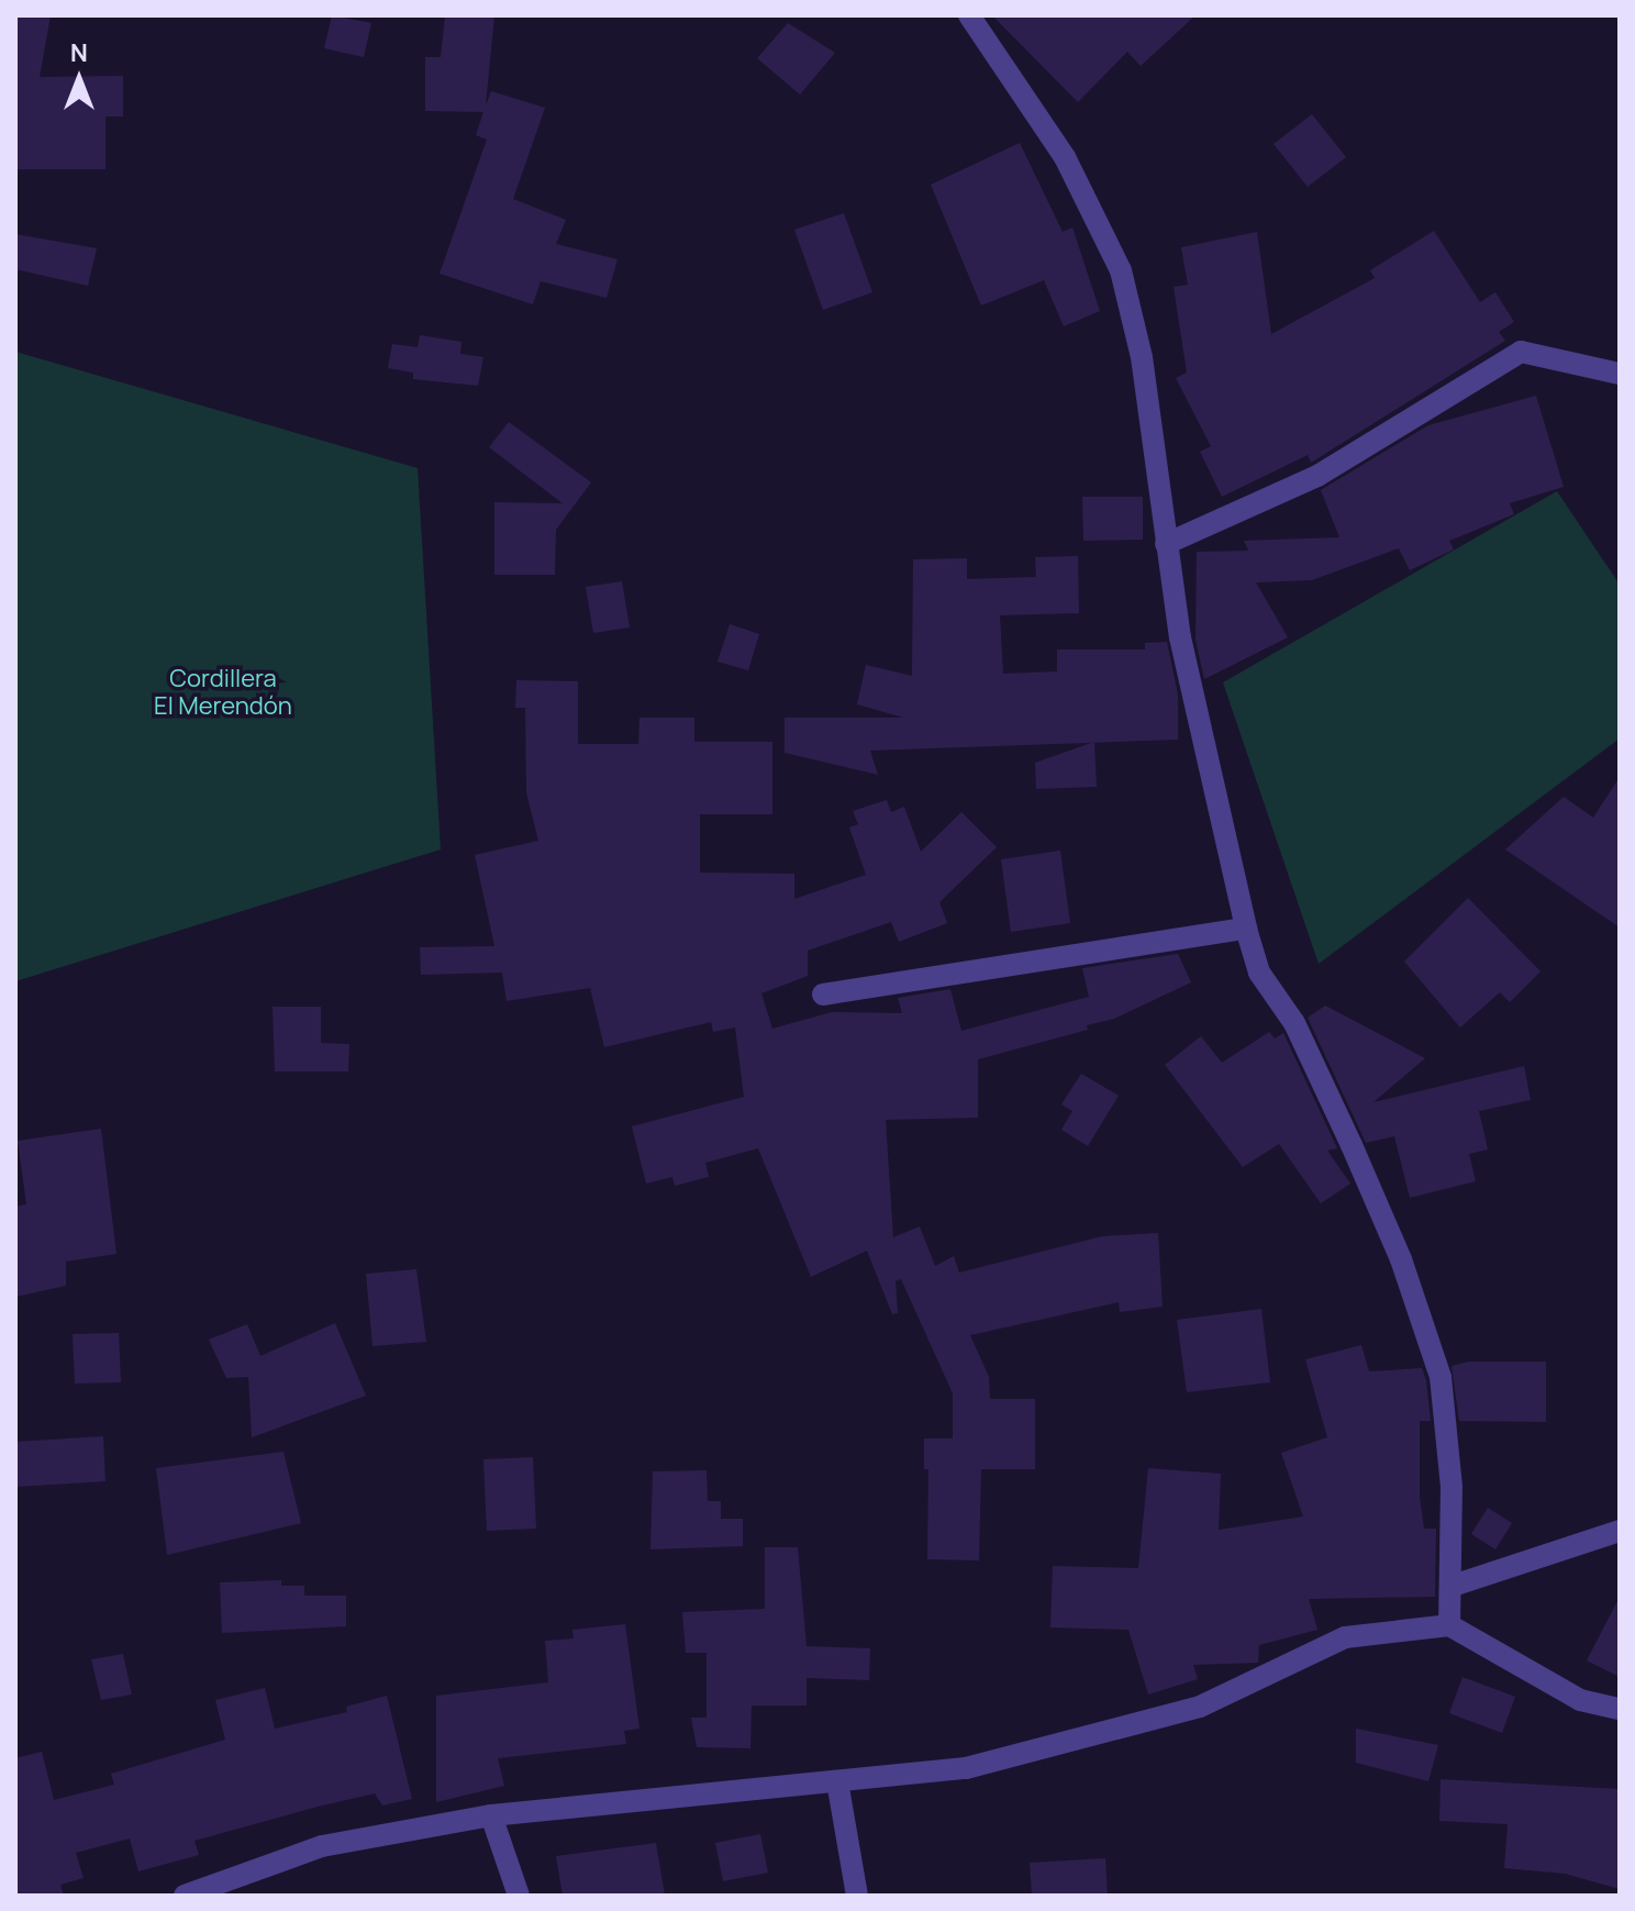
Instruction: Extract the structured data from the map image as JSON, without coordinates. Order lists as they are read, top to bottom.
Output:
{
  "parks": ["Cordillera El Merendón"],
  "north": "top"
}
